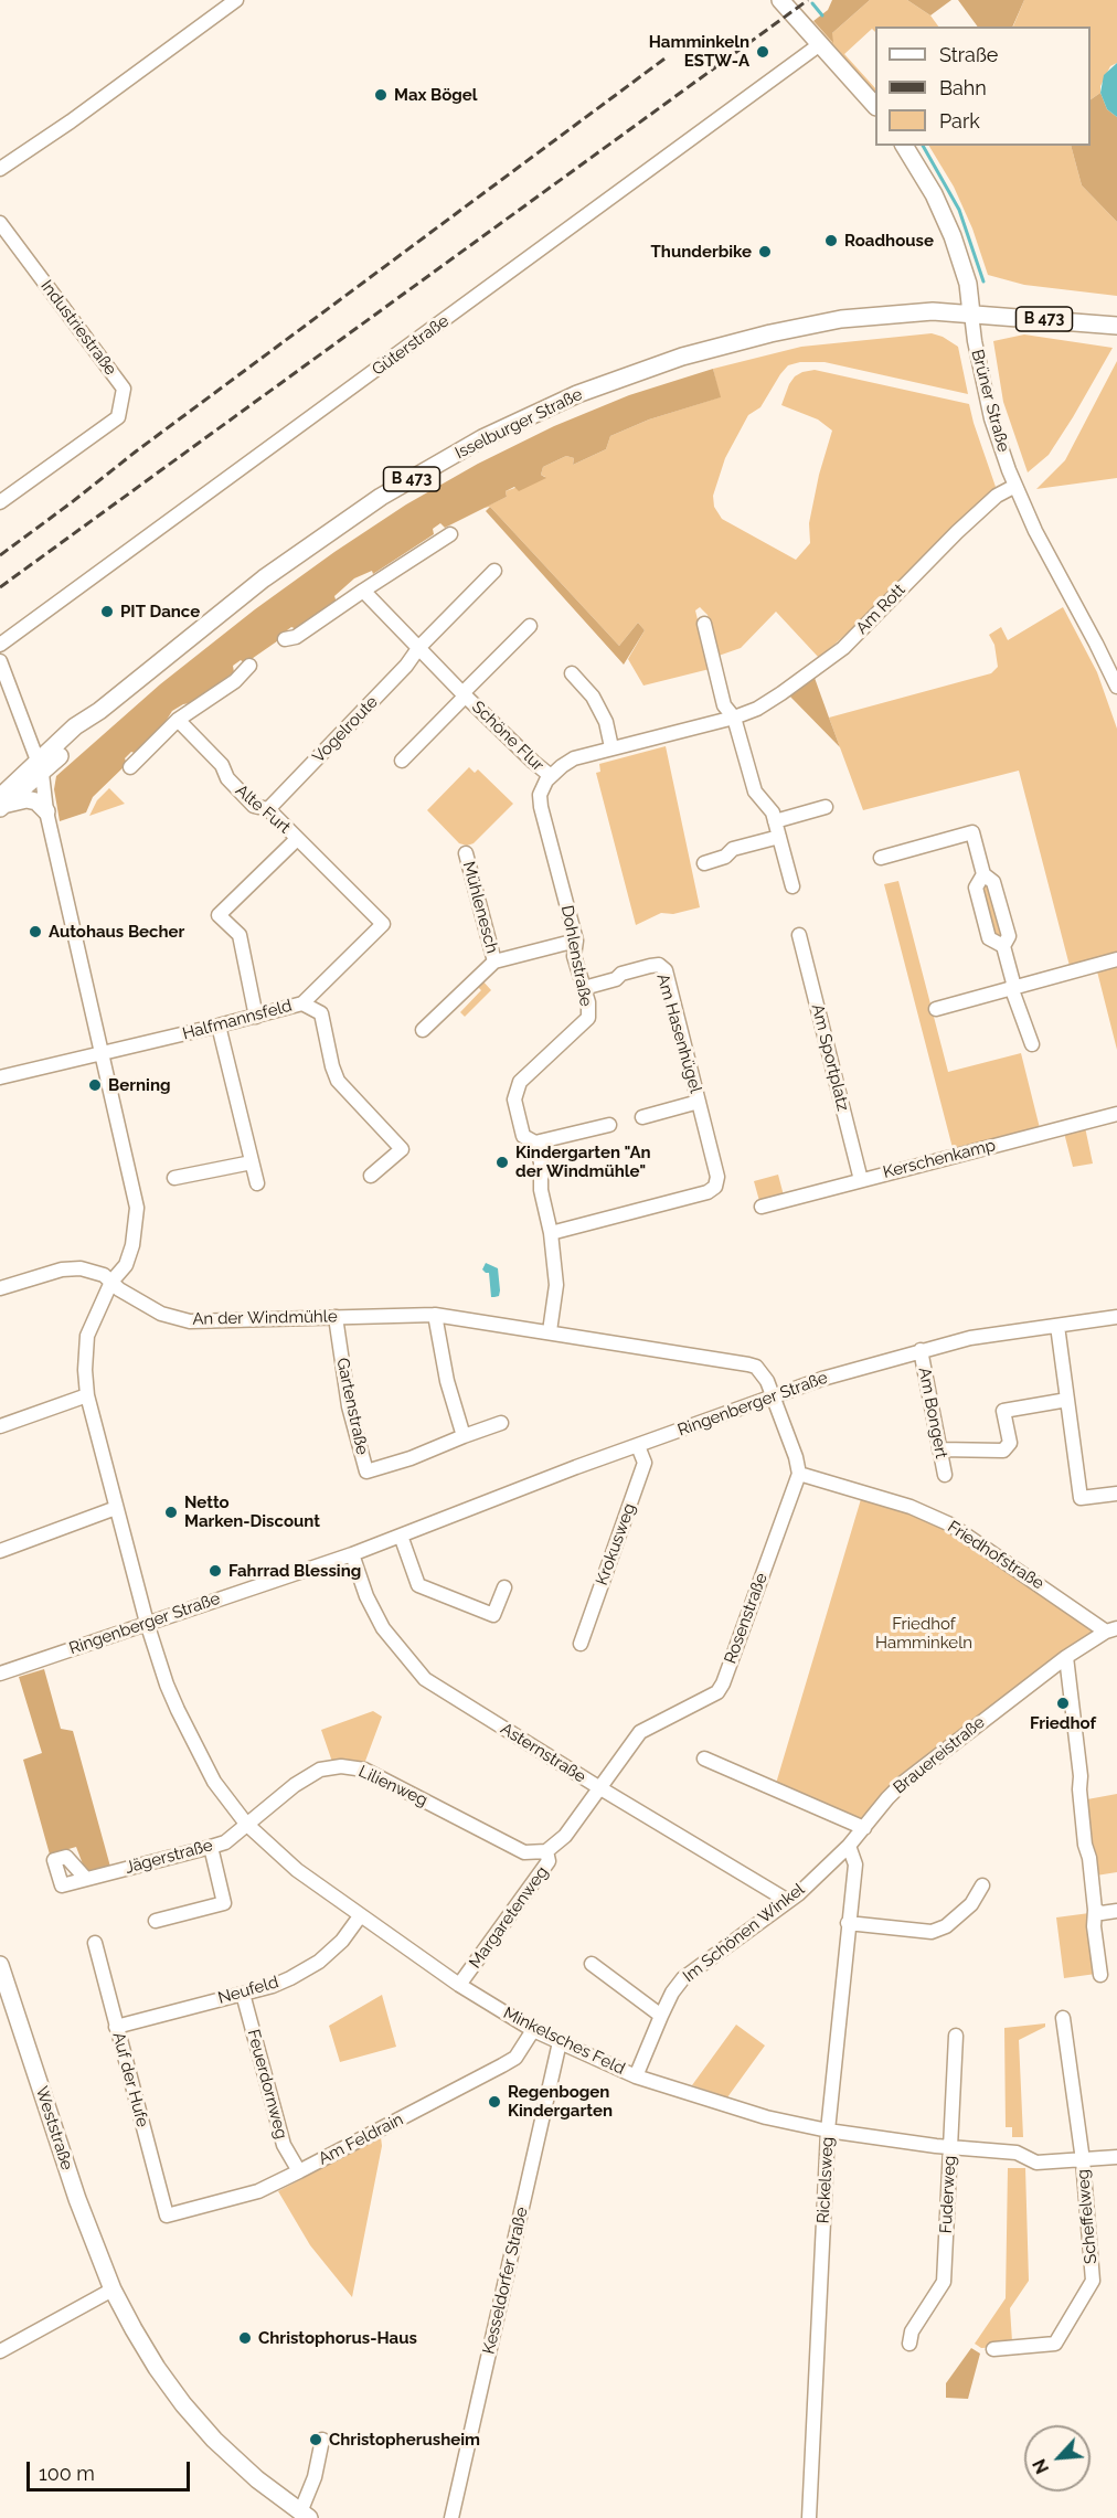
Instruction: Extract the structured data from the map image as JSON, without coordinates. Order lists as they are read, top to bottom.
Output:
{
  "streets": {
    "main road": [
      "B 473",
      "Brüner Straße",
      "Isselburger Straße",
      "Weststraße"
    ],
    "street": [
      "Industriestraße",
      "Güterstraße",
      "Am Rott",
      "Vogelroute",
      "Schöne Flur",
      "Alte Furt",
      "Mühlenesch",
      "Dohlenstraße",
      "Halfmannsfeld",
      "Am Hasenhügel",
      "Am Sportplatz",
      "Kerschenkamp",
      "An der Windmühle",
      "Ringenberger Straße",
      "Gartenstraße",
      "Am Bongert",
      "Krokusweg",
      "Friedhofstraße",
      "Rosenstraße",
      "Asternstraße",
      "Brauereistraße",
      "Lilienweg",
      "Jägerstraße",
      "Margaretenweg",
      "Im Schönen Winkel",
      "Neufeld",
      "Minkelsches Feld",
      "Auf der Hufe",
      "Feuerdornweg",
      "Am Feldrain",
      "Rickelsweg",
      "Fuderweg",
      "Scheffelweg",
      "Kesseldorfer Straße"
    ]
  },
  "crossings": [
    ["B 473", "Brüner Straße"],
    ["B 473", "Isselburger Straße"],
    ["Brüner Straße", "Isselburger Straße"],
    ["Brüner Straße", "Am Rott"],
    ["Am Rott", "Schöne Flur"],
    ["Am Rott", "Dohlenstraße"],
    ["Vogelroute", "Schöne Flur"],
    ["Vogelroute", "Alte Furt"],
    ["Schöne Flur", "Dohlenstraße"],
    ["Alte Furt", "Halfmannsfeld"],
    ["Mühlenesch", "Dohlenstraße"],
    ["Dohlenstraße", "Am Hasenhügel"],
    ["Dohlenstraße", "An der Windmühle"],
    ["Am Sportplatz", "Kerschenkamp"],
    ["An der Windmühle", "Ringenberger Straße"],
    ["An der Windmühle", "Gartenstraße"],
    ["An der Windmühle", "Minkelsches Feld"],
    ["Ringenberger Straße", "Am Bongert"],
    ["Ringenberger Straße", "Krokusweg"],
    ["Ringenberger Straße", "Asternstraße"],
    ["Ringenberger Straße", "Minkelsches Feld"],
    ["Friedhofstraße", "Rosenstraße"],
    ["Friedhofstraße", "Brauereistraße"],
    ["Rosenstraße", "Asternstraße"],
    ["Rosenstraße", "Margaretenweg"],
    ["Asternstraße", "Margaretenweg"],
    ["Asternstraße", "Im Schönen Winkel"],
    ["Brauereistraße", "Im Schönen Winkel"],
    ["Lilienweg", "Jägerstraße"],
    ["Lilienweg", "Margaretenweg"],
    ["Lilienweg", "Minkelsches Feld"],
    ["Jägerstraße", "Minkelsches Feld"],
    ["Margaretenweg", "Minkelsches Feld"],
    ["Im Schönen Winkel", "Minkelsches Feld"],
    ["Im Schönen Winkel", "Rickelsweg"],
    ["Neufeld", "Minkelsches Feld"],
    ["Neufeld", "Auf der Hufe"],
    ["Neufeld", "Feuerdornweg"],
    ["Minkelsches Feld", "Am Feldrain"],
    ["Minkelsches Feld", "Rickelsweg"],
    ["Minkelsches Feld", "Fuderweg"],
    ["Minkelsches Feld", "Scheffelweg"],
    ["Minkelsches Feld", "Kesseldorfer Straße"],
    ["Auf der Hufe", "Am Feldrain"],
    ["Feuerdornweg", "Am Feldrain"]
  ],
  "parks": ["Friedhof Hamminkeln"],
  "places": [
    "Hamminkeln ESTW-A",
    "Max Bögel",
    "Roadhouse",
    "Thunderbike",
    "PIT Dance",
    "Autohaus Becher",
    "Berning",
    "Kindergarten \"An der Windmühle\"",
    "Netto Marken-Discount",
    "Fahrrad Blessing",
    "Friedhof",
    "Regenbogen Kindergarten",
    "Christophorus-Haus",
    "Christopherusheim"
  ],
  "legend": ["Straße", "Bahn", "Park"],
  "scale_bar": "100 m",
  "north": "bottom left"
}
